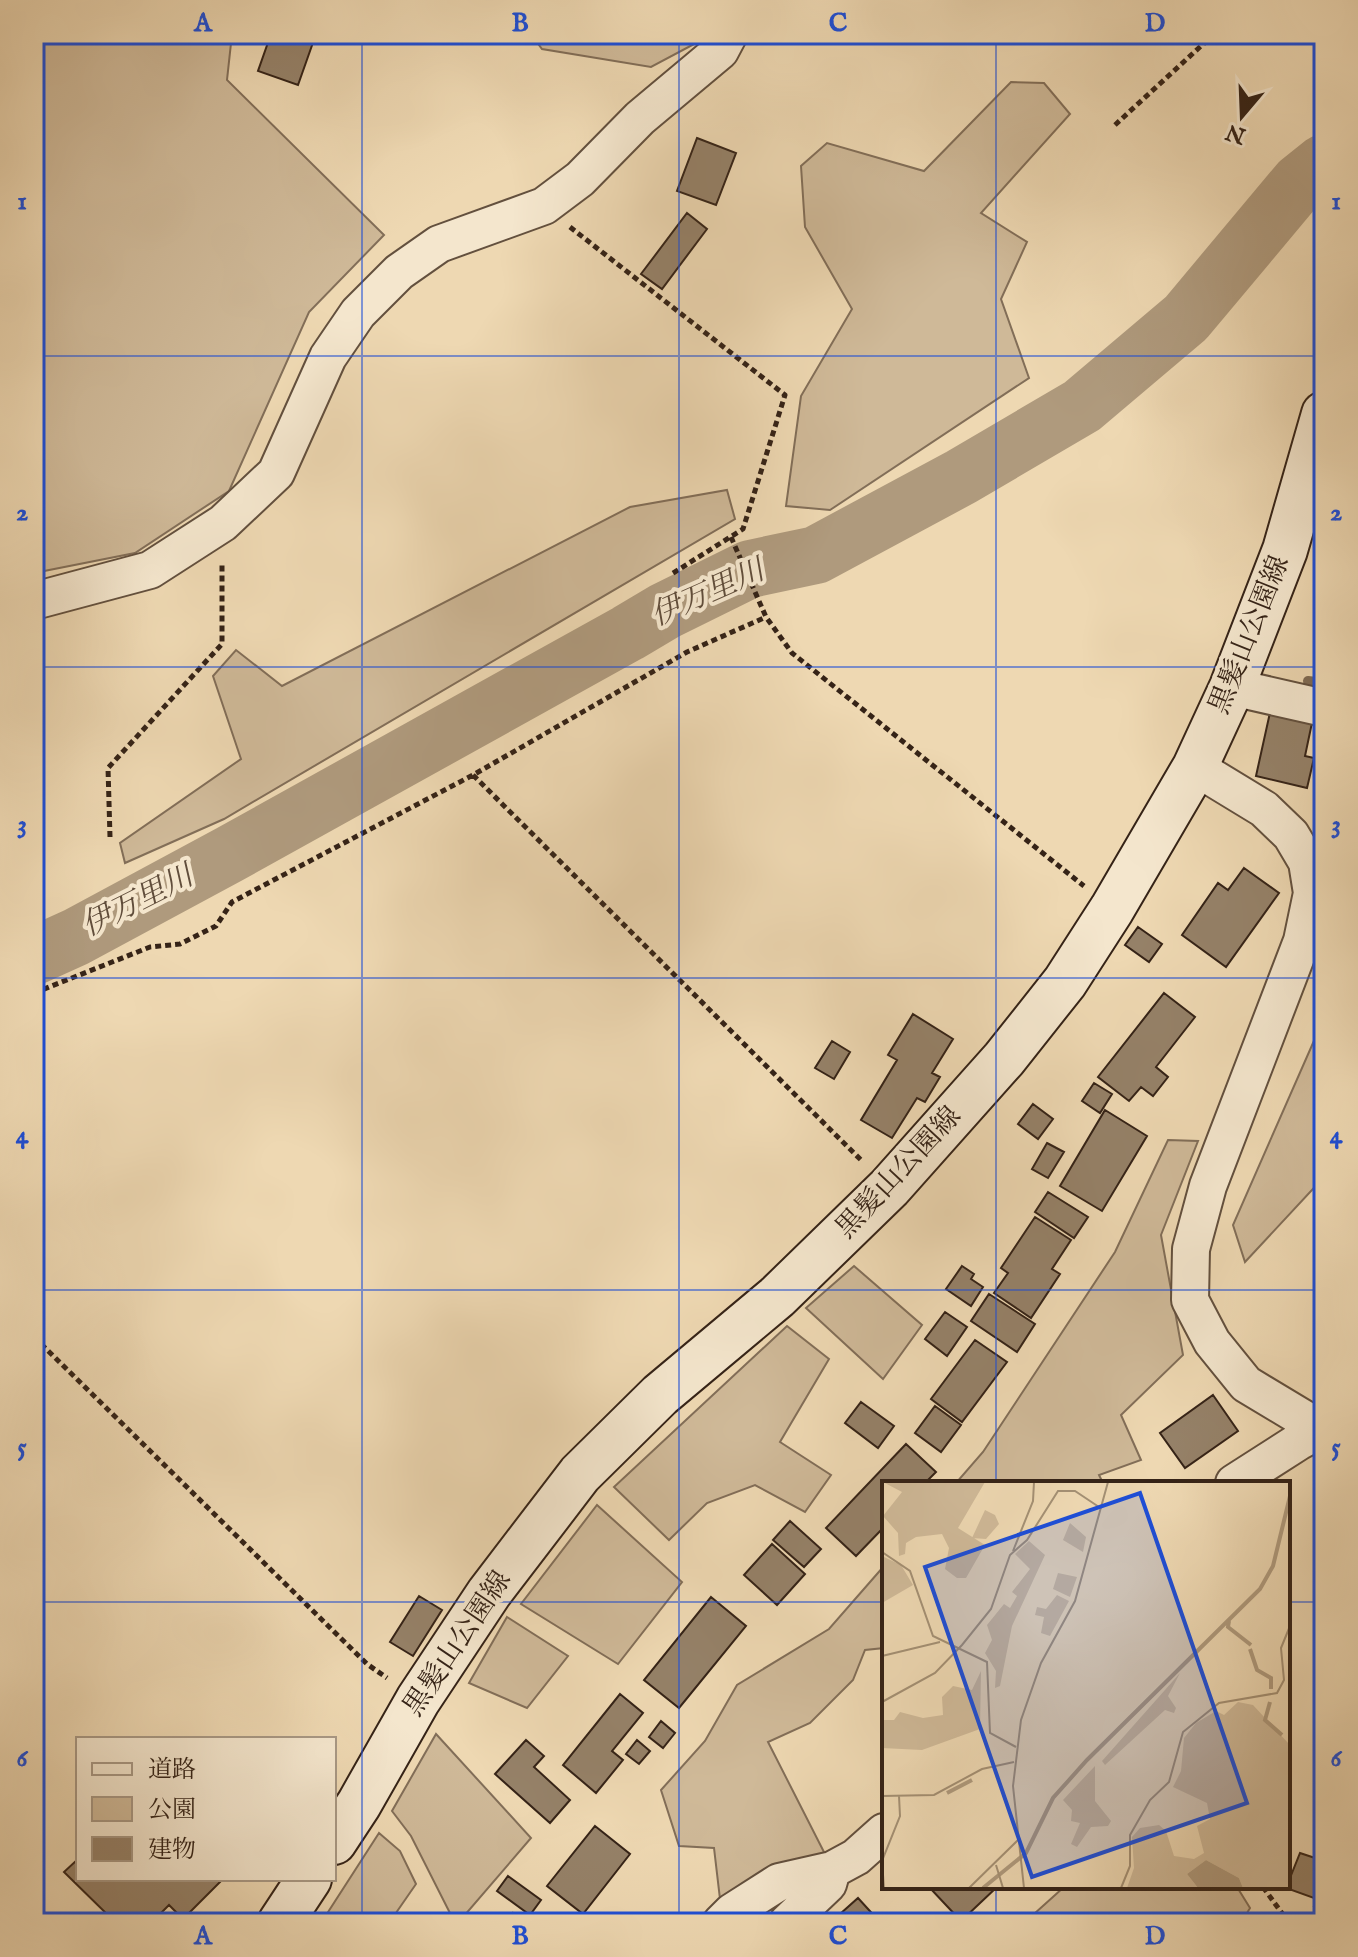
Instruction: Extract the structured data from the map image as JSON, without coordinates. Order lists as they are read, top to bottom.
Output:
{
  "streets": {
    "main road": ["黒髪山公園線"]
  },
  "water": ["伊万里川"],
  "legend": ["道路", "公園", "建物"],
  "north": "bottom",
  "grid": {
    "columns": [
      "A",
      "B",
      "C",
      "D"
    ],
    "rows": [
      "1",
      "2",
      "3",
      "4",
      "5",
      "6"
    ]
  }
}
